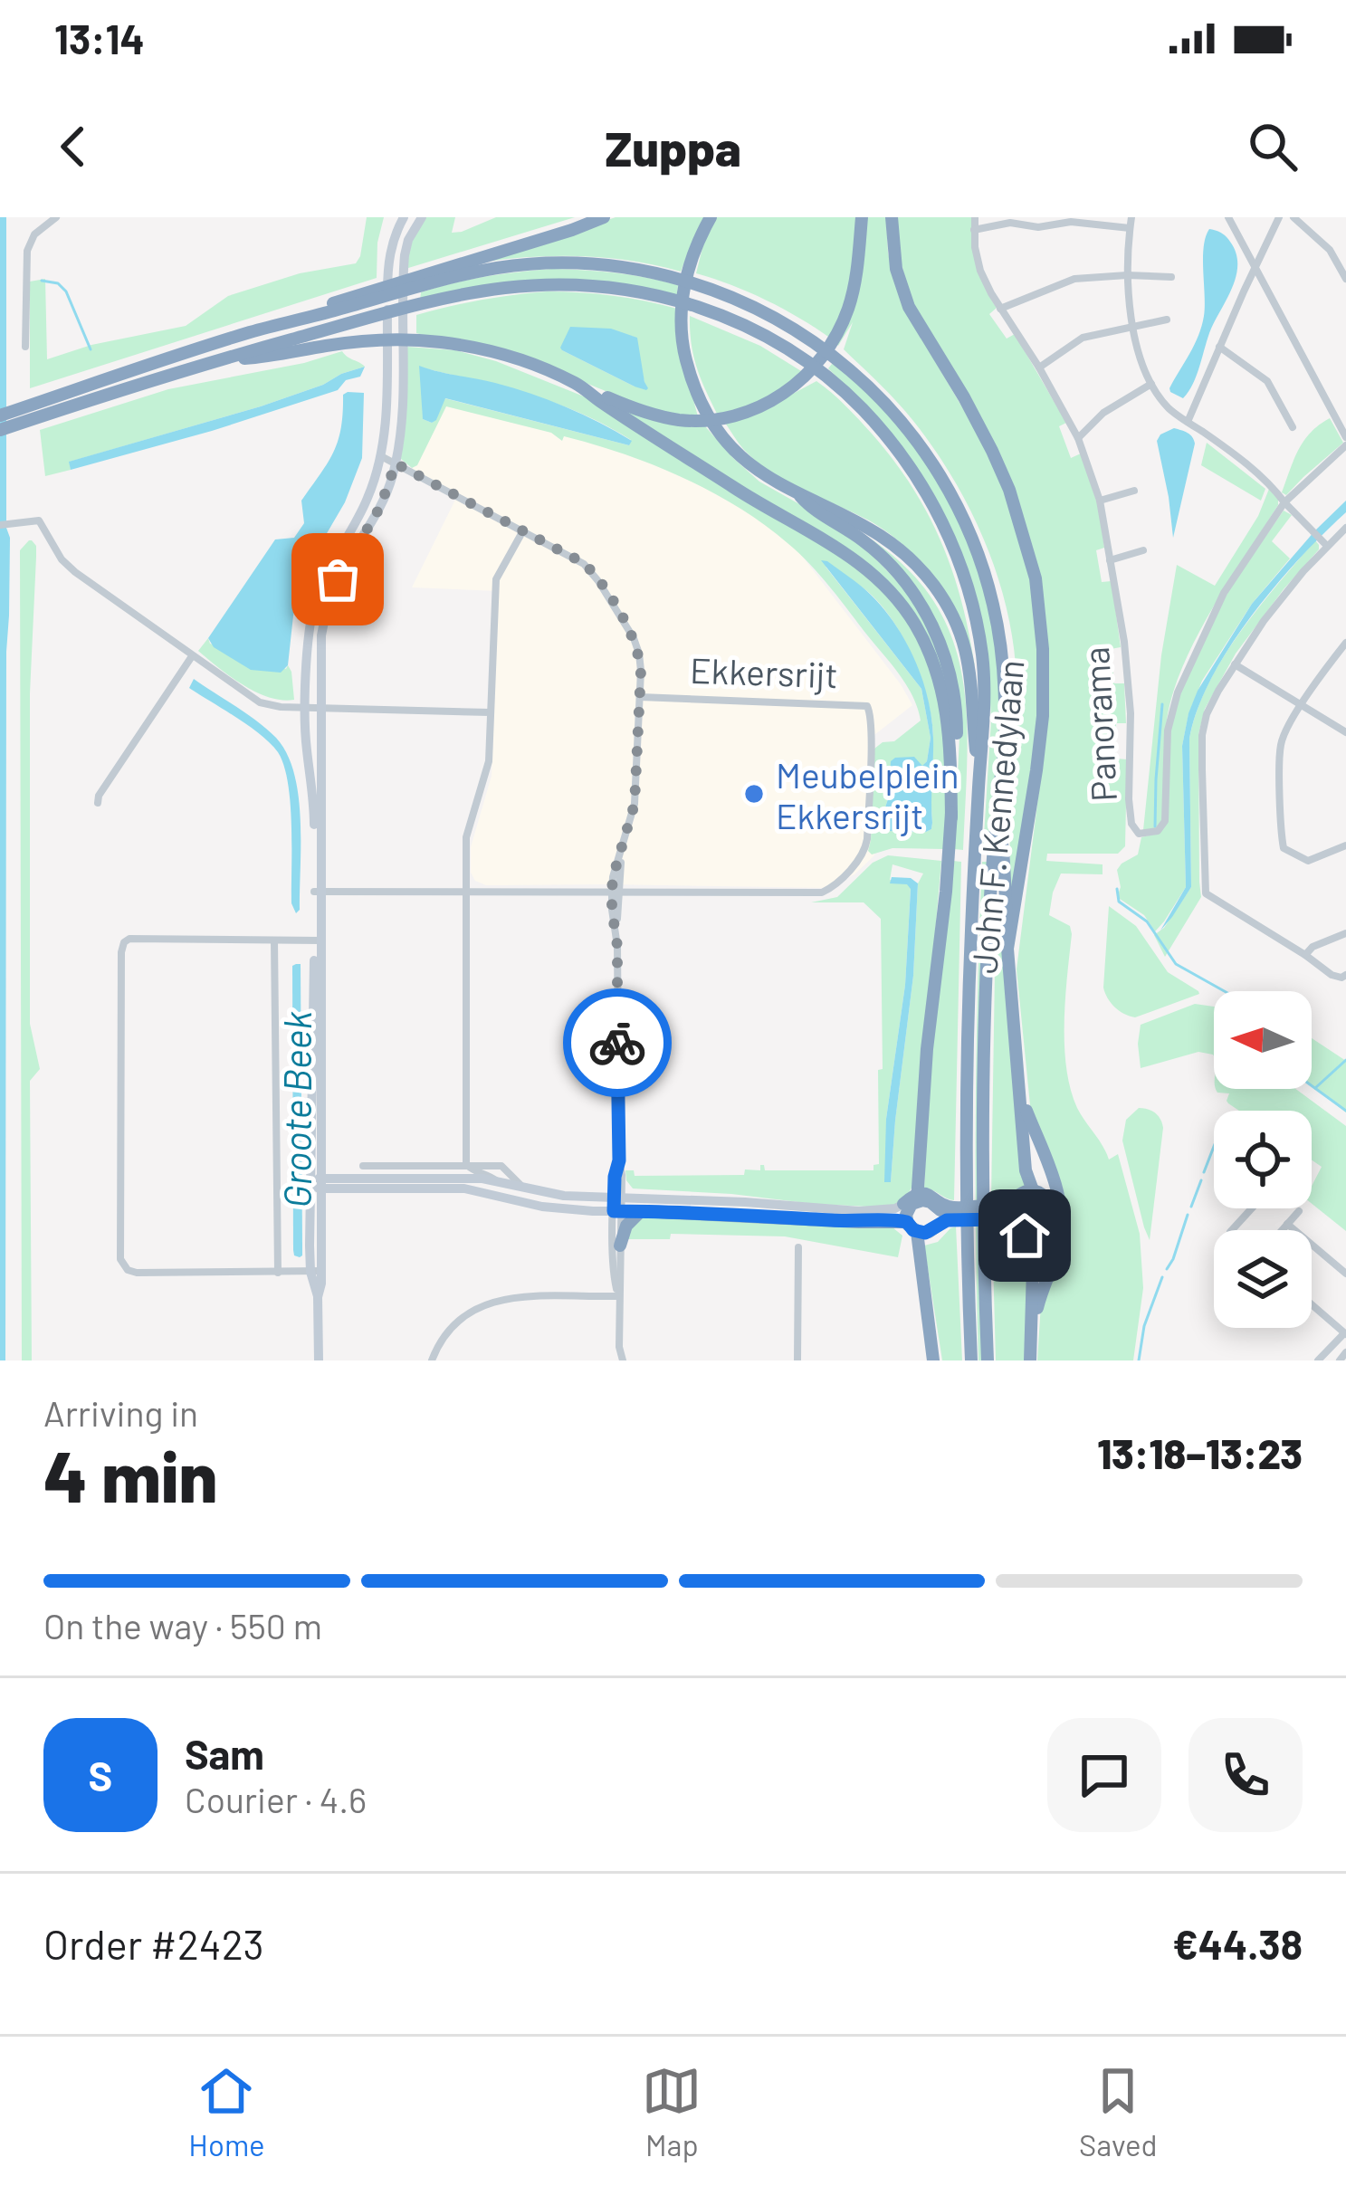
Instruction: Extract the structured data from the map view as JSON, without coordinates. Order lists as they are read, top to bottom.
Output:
{
  "streets": {
    "highway": ["John F. Kennedylaan"],
    "street": ["Ekkersrijt", "Panorama"]
  },
  "water": ["Groote Beek"],
  "places": ["Meubelplein Ekkersrijt"],
  "north": "left",
  "page": {
    "status": "13:14",
    "header": "Zuppa",
    "heading": ["4 min", "Arriving in", "13:18–13:23"],
    "panel": [
      "Sam",
      "Courier · 4.6",
      "Order #2423",
      "€44.38"
    ],
    "bar": "On the way · 550 m",
    "round": "S",
    "tabs": ["Home", "Map", "Saved"]
  }
}
